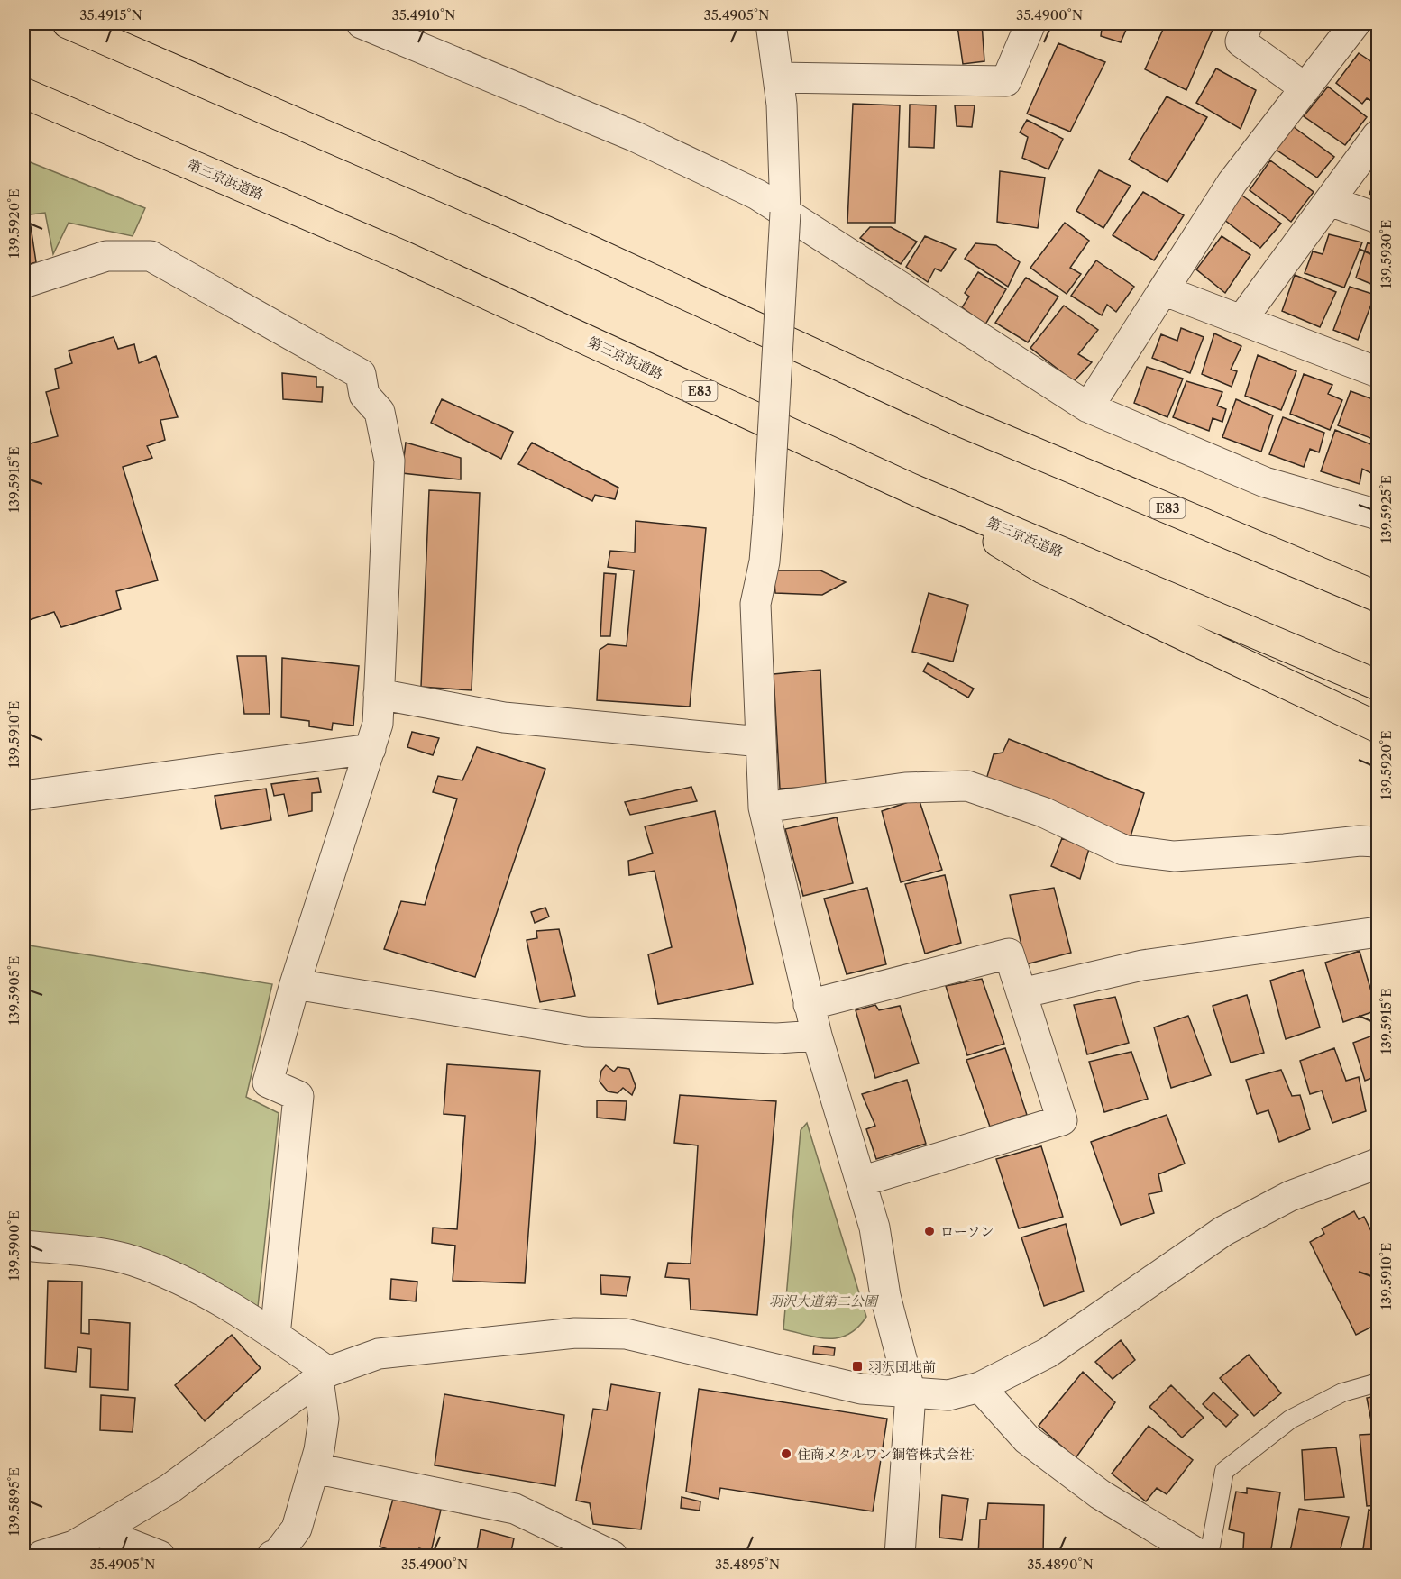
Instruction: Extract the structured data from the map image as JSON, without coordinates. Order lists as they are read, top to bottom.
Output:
{
  "streets": {
    "highway": ["第三京浜道路", "E83"]
  },
  "parks": ["羽沢大道第二公園"],
  "places": {
    "other": ["ローソン", "住商メタルワン鋼管株式会社"],
    "transit": ["羽沢団地前"]
  },
  "coordinates": [
    "35.4915°N",
    "35.4910°N",
    "35.4905°N",
    "35.4900°N",
    "139.5920°E",
    "139.5930°E",
    "139.5915°E",
    "139.5925°E",
    "139.5910°E",
    "139.5905°E",
    "139.5900°E",
    "139.5895°E",
    "35.4895°N",
    "35.4890°N"
  ]
}
